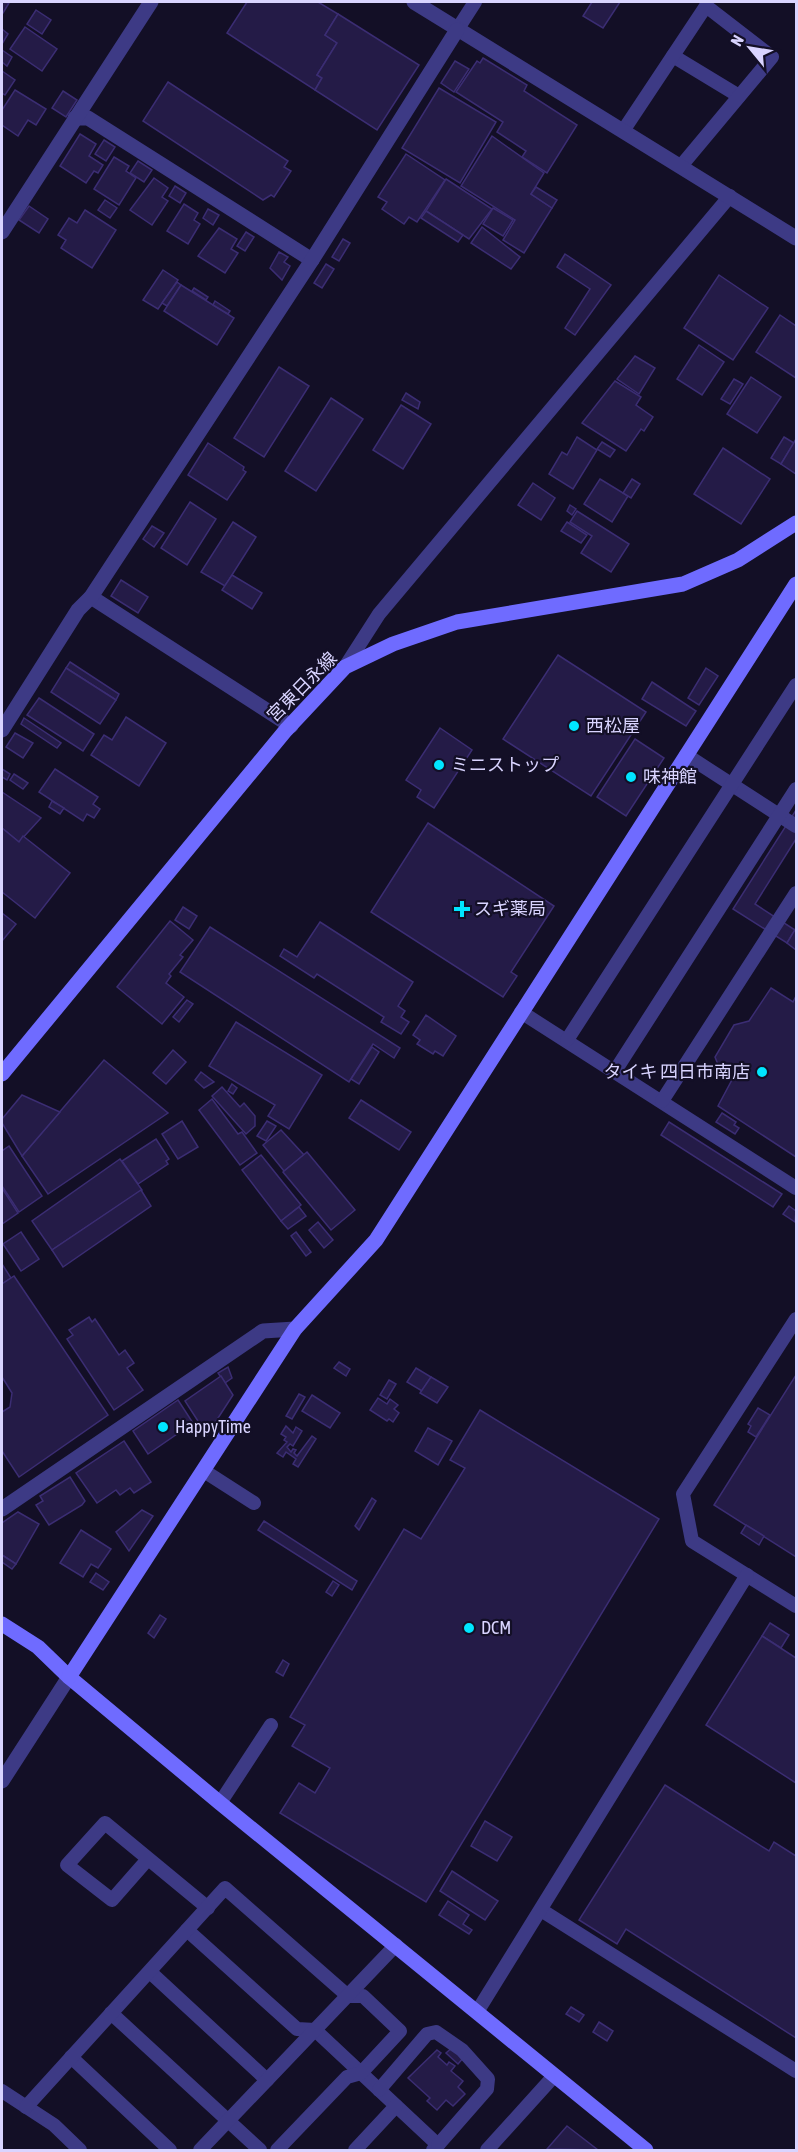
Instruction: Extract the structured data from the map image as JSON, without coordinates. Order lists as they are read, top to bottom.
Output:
{
  "streets": {
    "street": ["宮東日永線"]
  },
  "places": {
    "other": [
      "西松屋",
      "ミニストップ",
      "味神館",
      "タイキ 四日市南店",
      "HappyTime",
      "DCM"
    ],
    "health": ["スギ薬局"]
  },
  "north": "top left"
}
